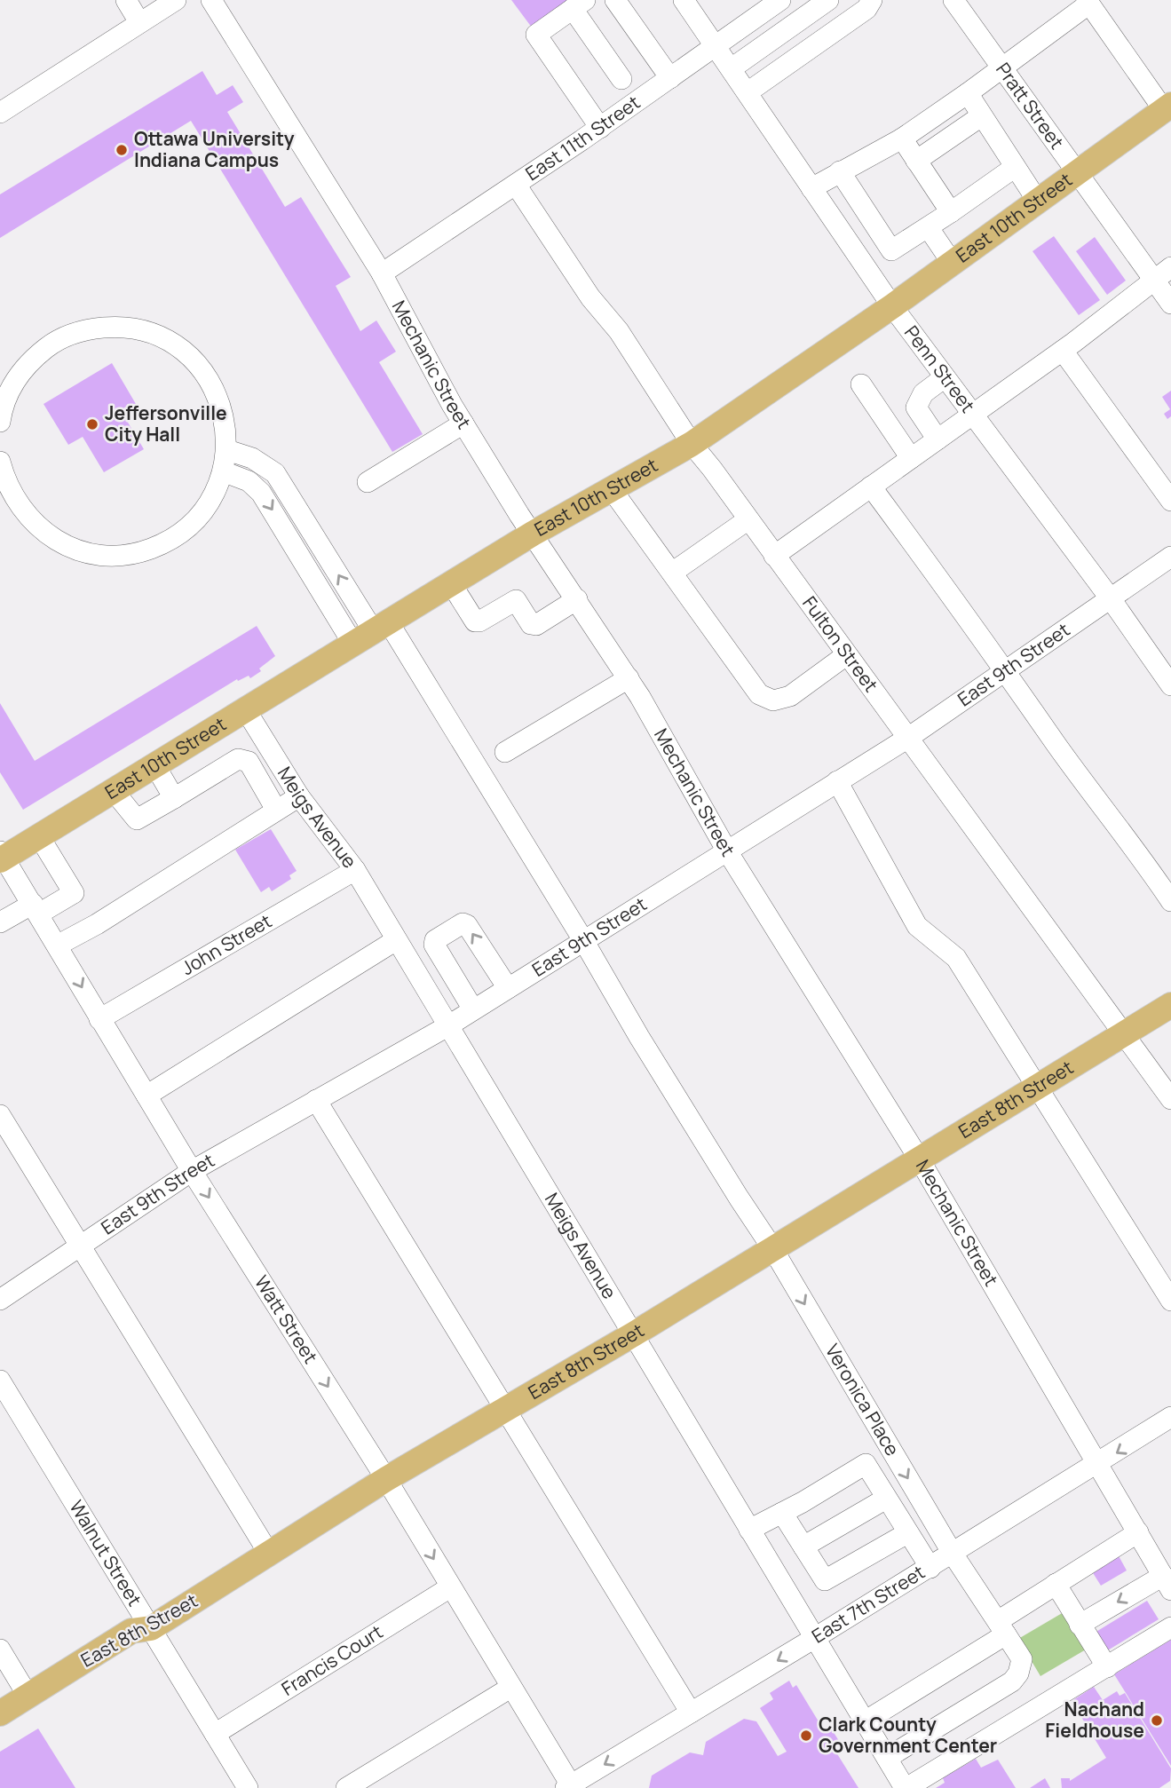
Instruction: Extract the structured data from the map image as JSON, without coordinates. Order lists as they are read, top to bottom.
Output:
{
  "streets": {
    "main road": ["East 10th Street", "East 8th Street"],
    "street": [
      "Pratt Street",
      "East 11th Street",
      "Mechanic Street",
      "Penn Street",
      "Fulton Street",
      "East 9th Street",
      "Meigs Avenue",
      "John Street",
      "Watt Street",
      "Veronica Place",
      "Walnut Street",
      "East 7th Street",
      "Francis Court"
    ]
  },
  "crossings": [
    ["Pratt Street", "East 10th Street"],
    ["East 11th Street", "Mechanic Street"],
    ["East 11th Street", "Penn Street"],
    ["East 11th Street", "Fulton Street"],
    ["East 10th Street", "Mechanic Street"],
    ["East 10th Street", "Penn Street"],
    ["East 10th Street", "Fulton Street"],
    ["East 10th Street", "Meigs Avenue"],
    ["East 10th Street", "Watt Street"],
    ["East 10th Street", "Veronica Place"],
    ["Mechanic Street", "East 9th Street"],
    ["Mechanic Street", "East 8th Street"],
    ["Mechanic Street", "East 7th Street"],
    ["Penn Street", "East 9th Street"],
    ["Fulton Street", "East 9th Street"],
    ["Fulton Street", "East 8th Street"],
    ["East 9th Street", "Meigs Avenue"],
    ["East 9th Street", "Watt Street"],
    ["East 9th Street", "Veronica Place"],
    ["Meigs Avenue", "John Street"],
    ["Meigs Avenue", "East 8th Street"],
    ["Meigs Avenue", "Veronica Place"],
    ["Meigs Avenue", "East 7th Street"],
    ["John Street", "Watt Street"],
    ["East 8th Street", "Watt Street"],
    ["East 8th Street", "Veronica Place"],
    ["East 8th Street", "Walnut Street"],
    ["Watt Street", "East 7th Street"],
    ["Watt Street", "Francis Court"],
    ["Veronica Place", "East 7th Street"],
    ["Walnut Street", "Francis Court"]
  ],
  "one_way": ["East 7th Street"],
  "places": [
    "Ottawa University Indiana Campus",
    "Jeffersonville City Hall",
    "Nachand Fieldhouse",
    "Clark County Government Center"
  ]
}
